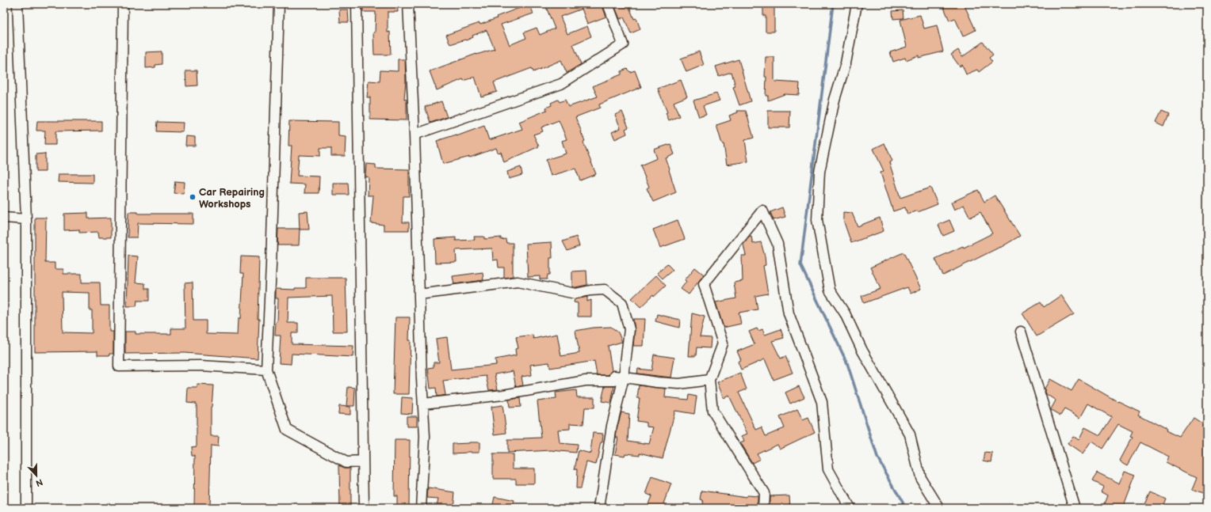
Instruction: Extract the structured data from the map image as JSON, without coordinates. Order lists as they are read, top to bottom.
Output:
{
  "places": ["Car Repairing Workshops"],
  "north": "bottom"
}
